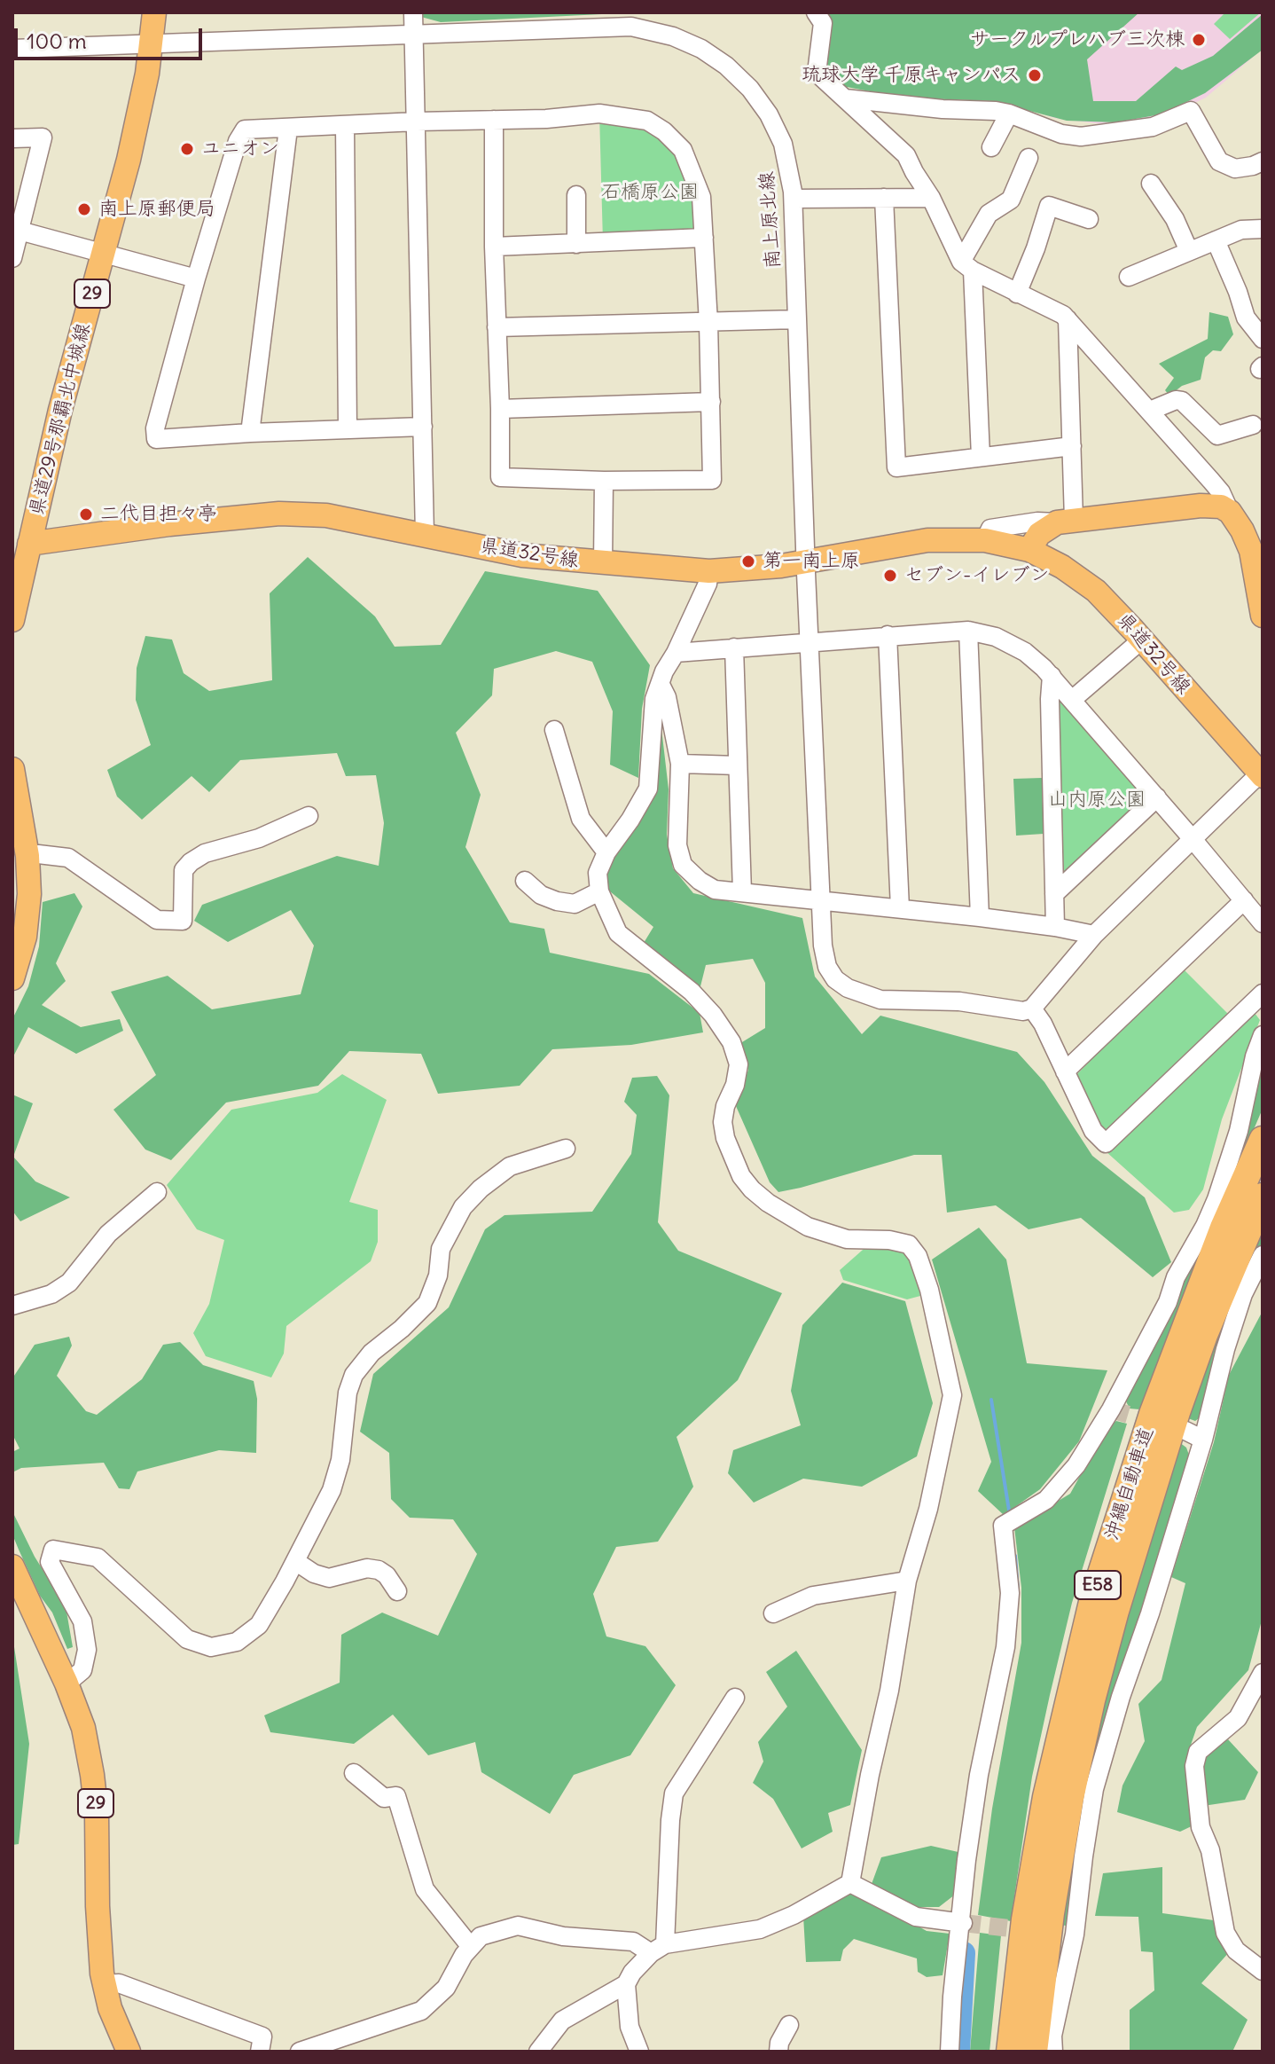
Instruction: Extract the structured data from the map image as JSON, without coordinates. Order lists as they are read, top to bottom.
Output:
{
  "streets": {
    "highway": ["沖縄自動車道", "E58"],
    "main road": ["29", "県道29号那覇北中城線", "県道32号線"],
    "street": ["南上原北線"]
  },
  "crossings": [
    ["南上原北線", "県道29号那覇北中城線"],
    ["南上原北線", "県道32号線"],
    ["県道29号那覇北中城線", "県道32号線"]
  ],
  "parks": ["石橋原公園", "山内原公園"],
  "places": [
    "サークルプレハブ三次棟",
    "琉球大学 千原キャンパス",
    "ユニオン",
    "南上原郵便局",
    "二代目担々亭",
    "第一南上原",
    "セブン-イレブン"
  ],
  "scale_bar": "100 m"
}
